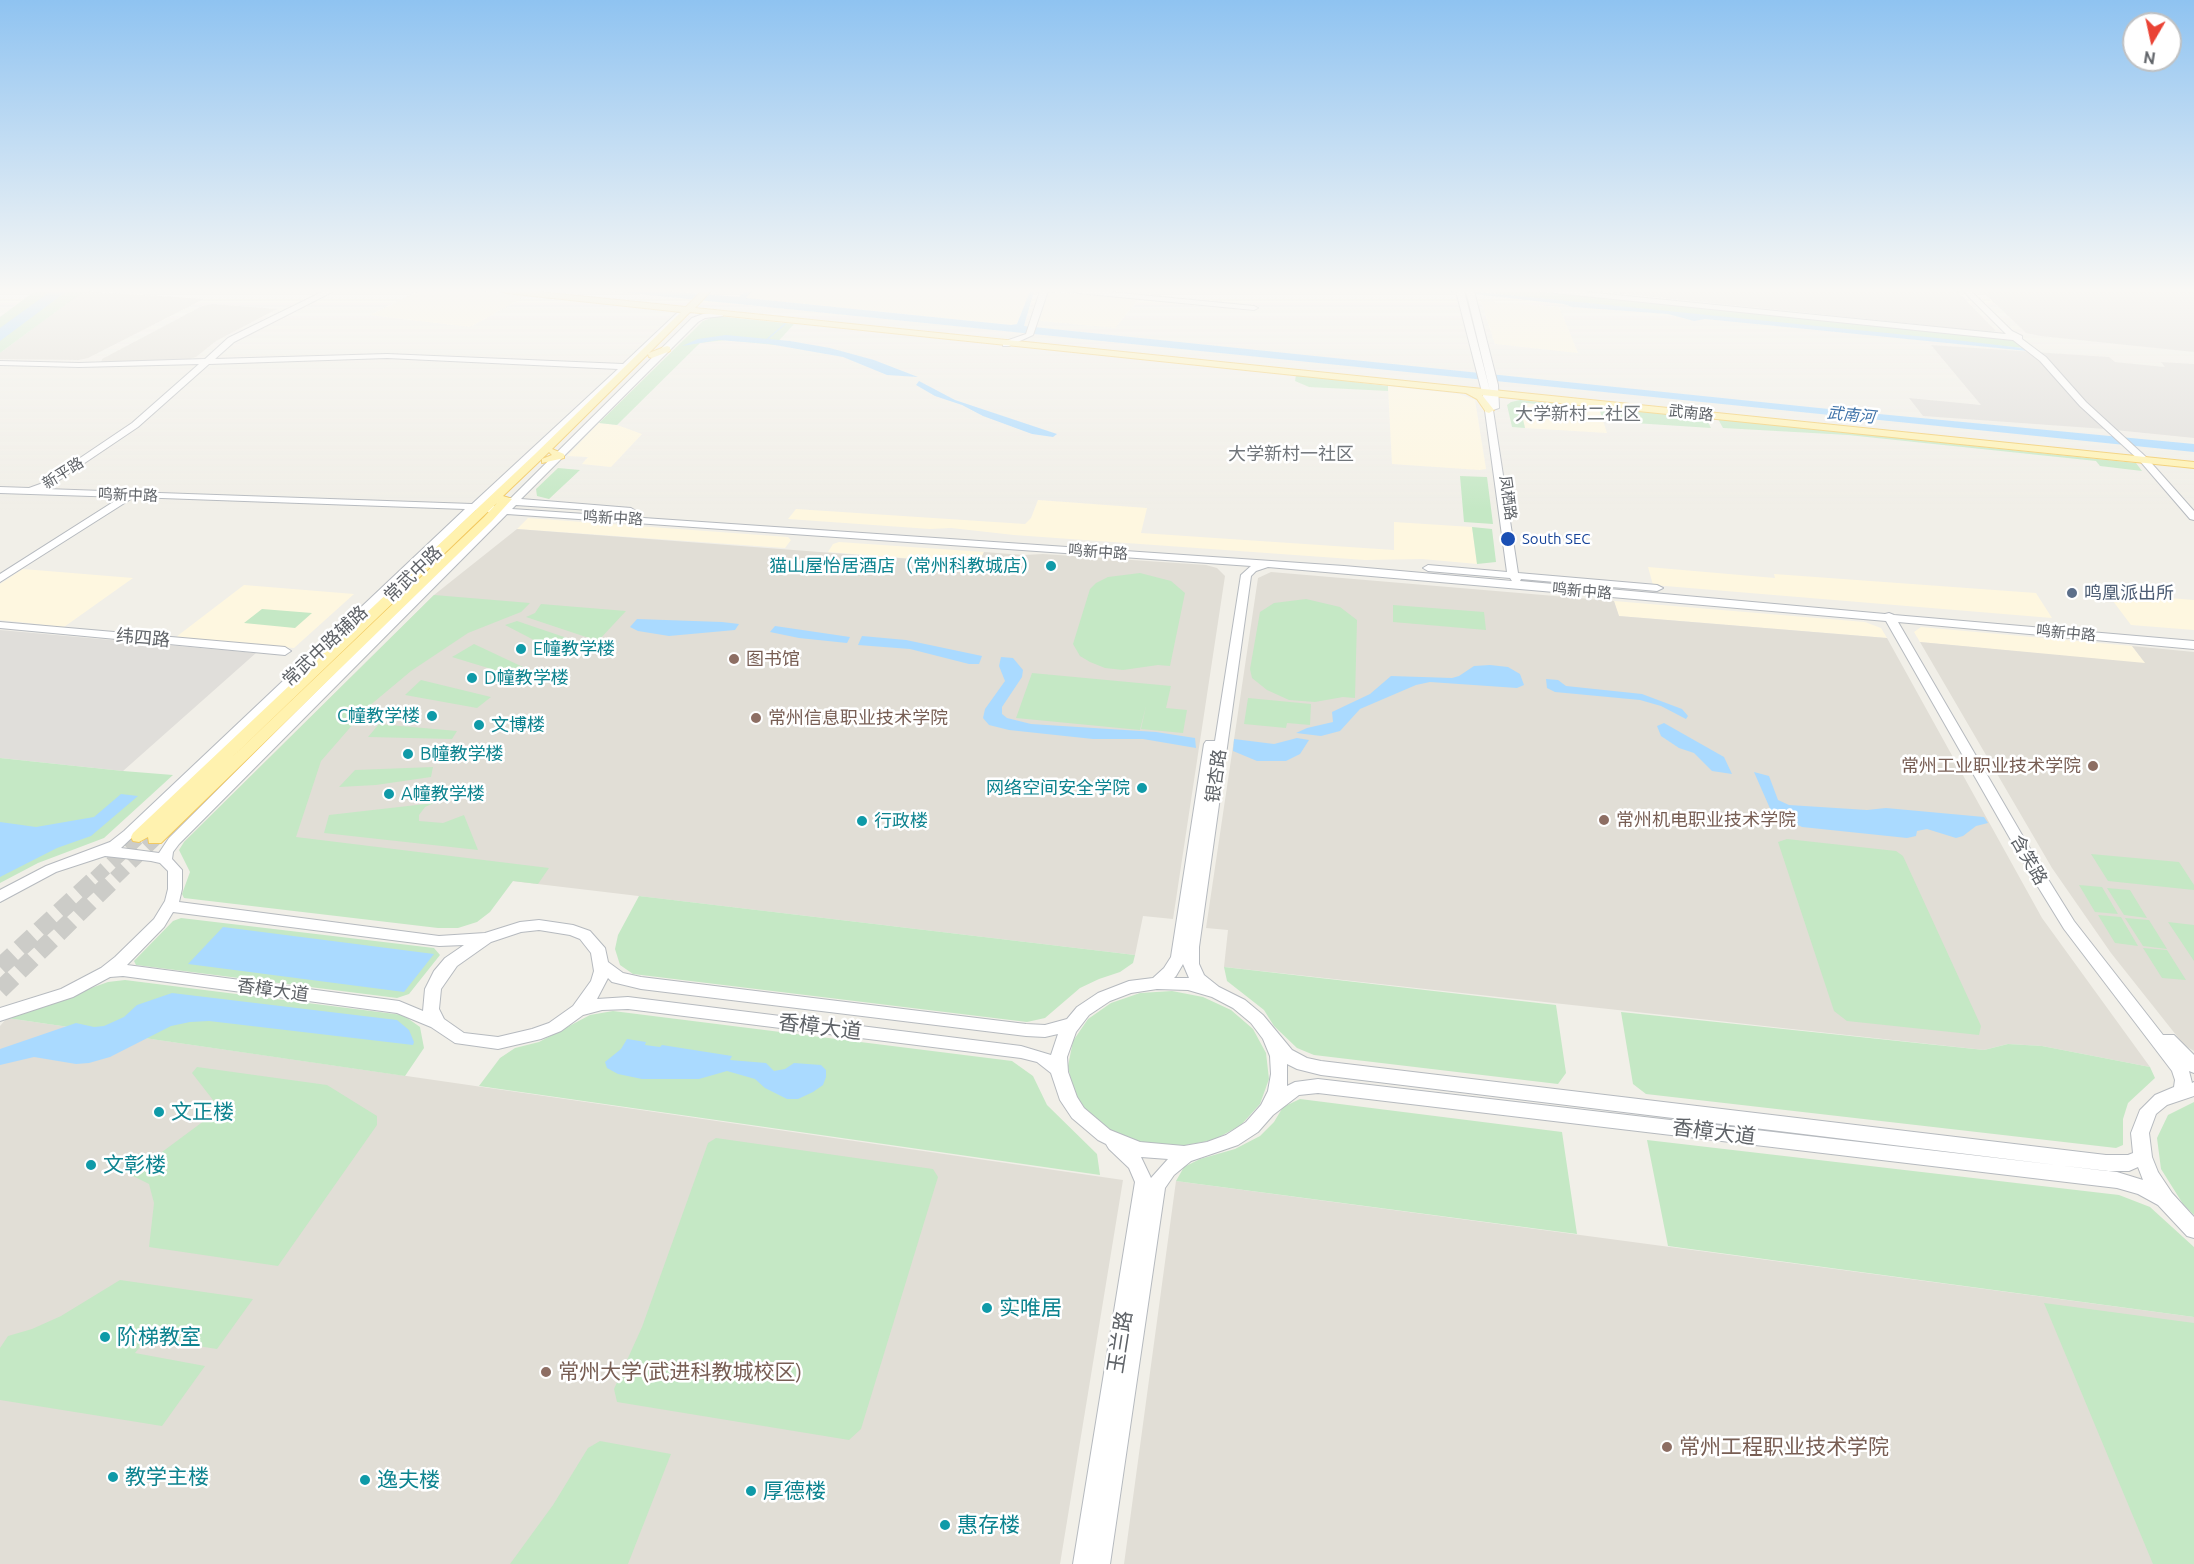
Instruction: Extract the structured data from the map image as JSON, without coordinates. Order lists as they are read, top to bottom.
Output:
{
  "streets": {
    "main road": ["武南路", "常武中路"],
    "street": [
      "新平路",
      "鸣新中路",
      "凤栖路",
      "纬四路",
      "常武中路辅路",
      "银杏路",
      "含笑路",
      "香樟大道",
      "玉兰路"
    ]
  },
  "crossings": [
    ["武南路", "凤栖路"],
    ["新平路", "鸣新中路"],
    ["鸣新中路", "凤栖路"],
    ["鸣新中路", "常武中路"],
    ["鸣新中路", "常武中路辅路"],
    ["鸣新中路", "银杏路"],
    ["鸣新中路", "含笑路"],
    ["常武中路", "常武中路辅路"],
    ["银杏路", "香樟大道"],
    ["银杏路", "玉兰路"],
    ["香樟大道", "玉兰路"]
  ],
  "districts": ["大学新村二社区", "大学新村一社区"],
  "water": ["武南河"],
  "places": [
    "South SEC",
    "猫山屋怡居酒店（常州科教城店）",
    "鸣凰派出所",
    "E幢教学楼",
    "图书馆",
    "D幢教学楼",
    "C幢教学楼",
    "常州信息职业技术学院",
    "文博楼",
    "B幢教学楼",
    "常州工业职业技术学院",
    "网络空间安全学院",
    "A幢教学楼",
    "常州机电职业技术学院",
    "行政楼",
    "文正楼",
    "文彰楼",
    "实唯居",
    "阶梯教室",
    "常州大学(武进科教城校区)",
    "常州工程职业技术学院",
    "教学主楼",
    "逸夫楼",
    "厚德楼",
    "惠存楼"
  ],
  "north": "bottom"
}
